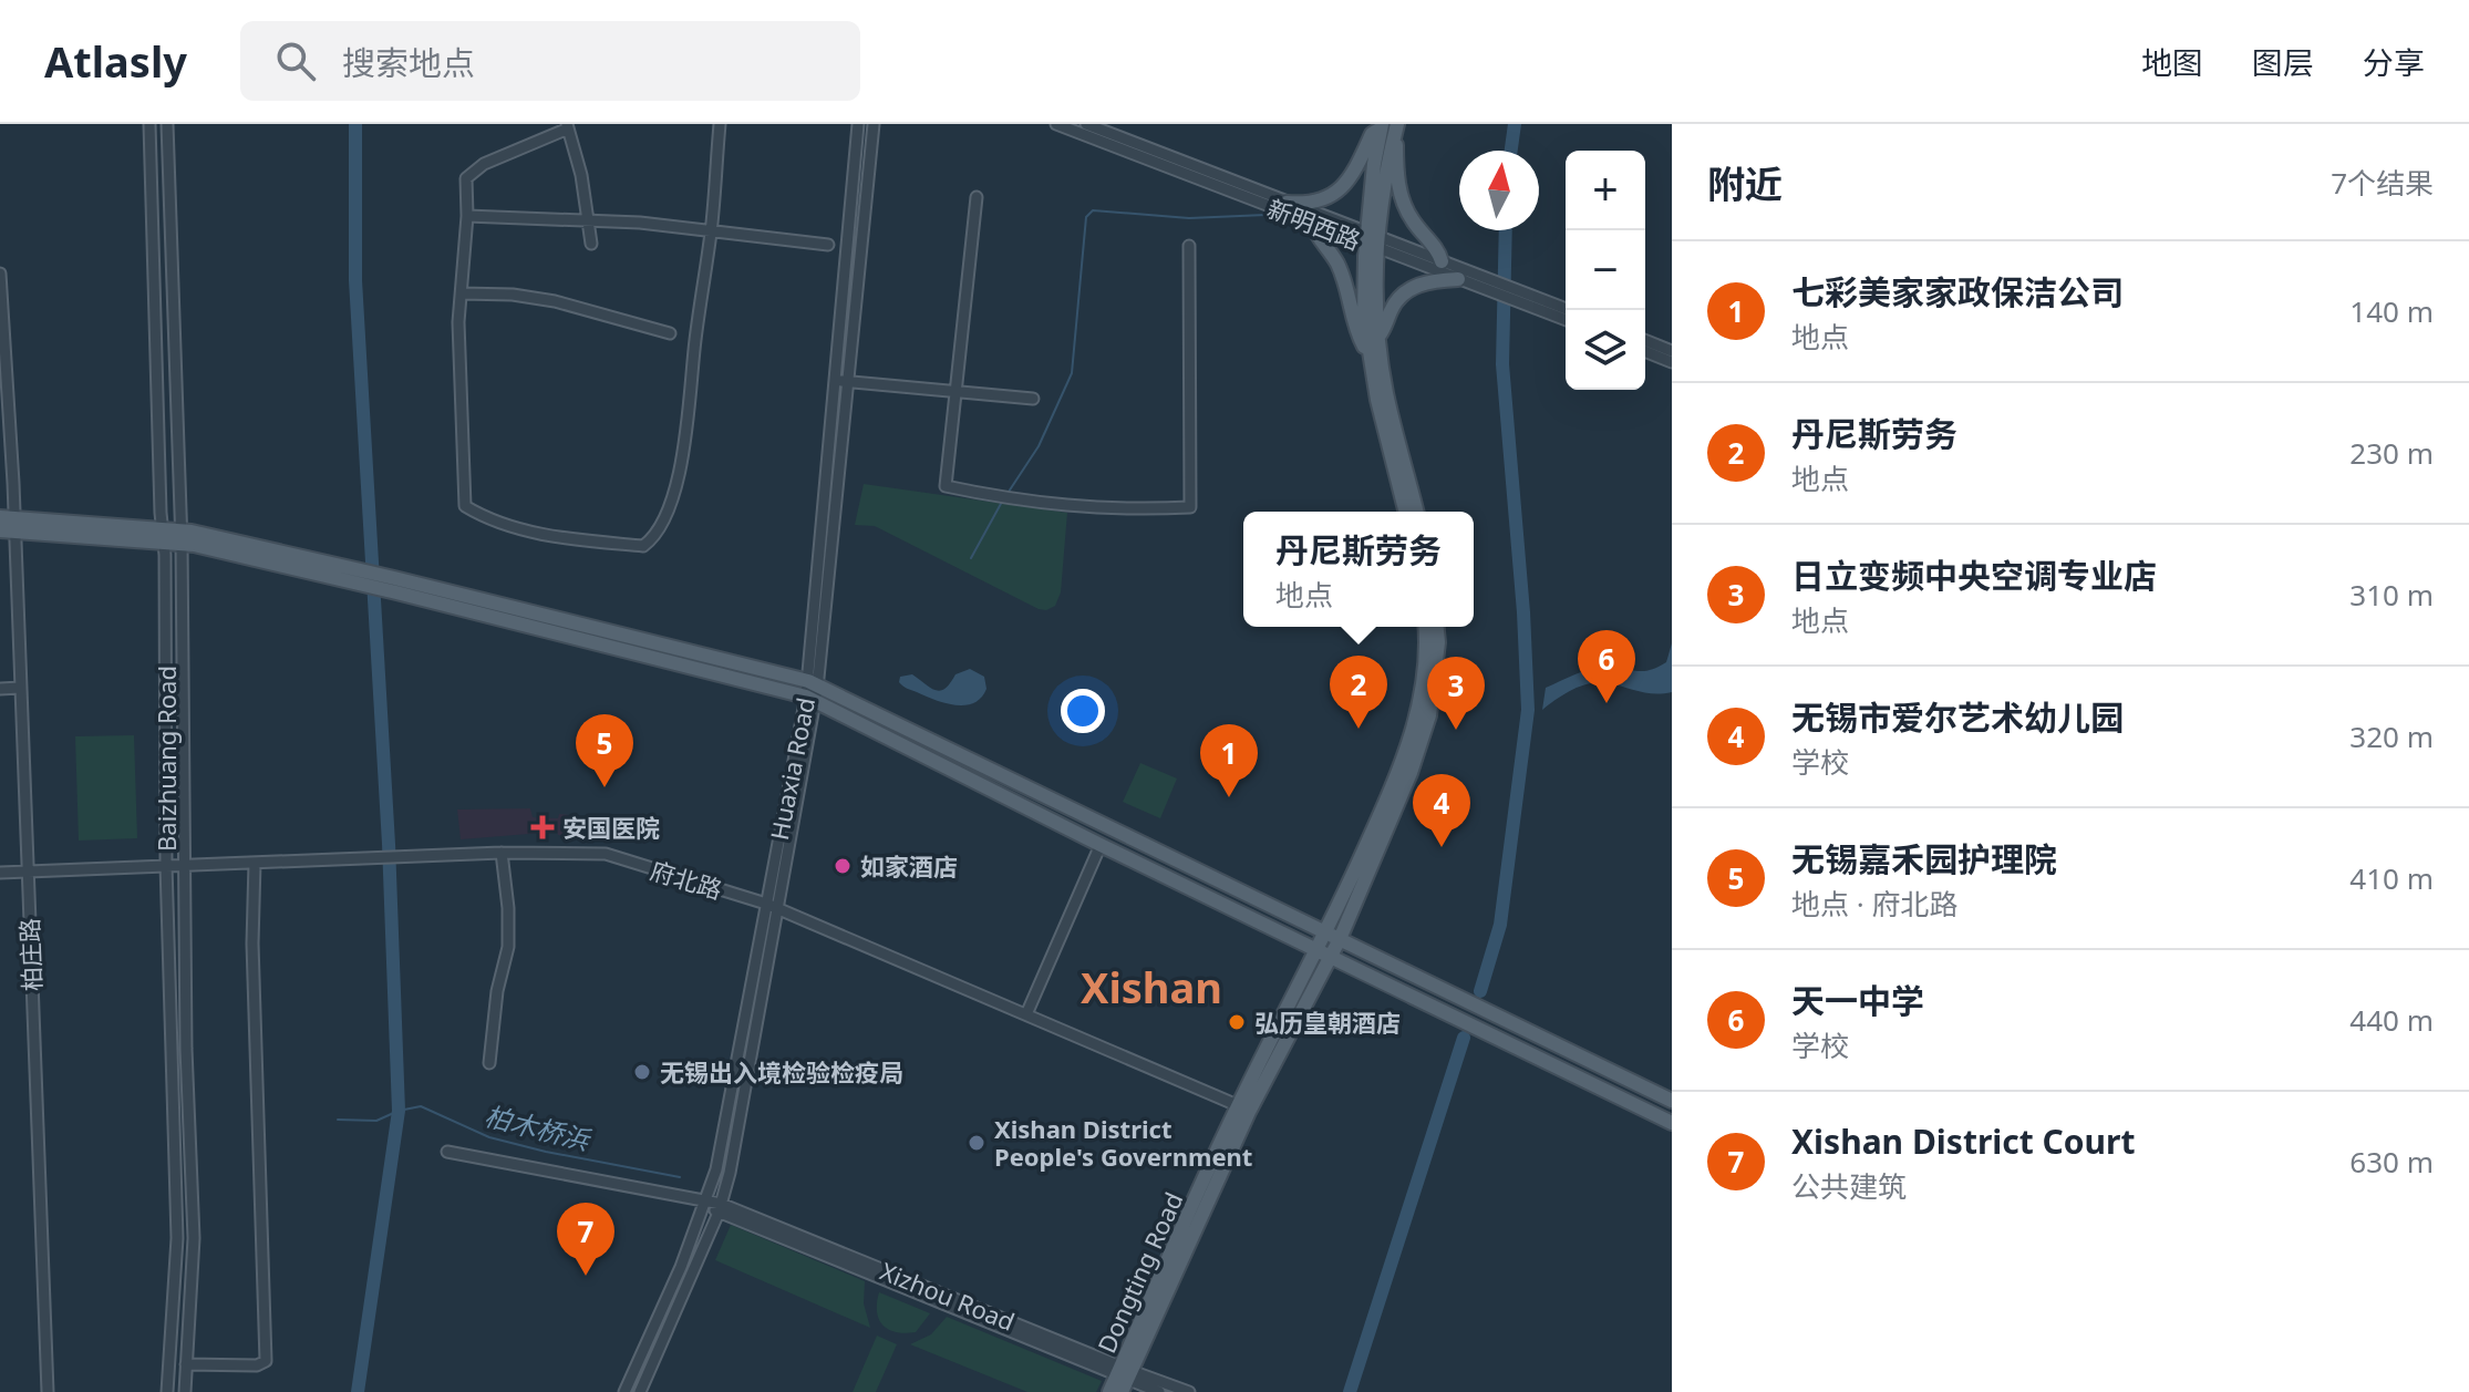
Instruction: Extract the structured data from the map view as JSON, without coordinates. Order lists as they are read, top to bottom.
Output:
{
  "streets": {
    "main road": ["Dongting Road"],
    "street": [
      "新明西路",
      "Baizhuang Road",
      "Huaxia Road",
      "府北路",
      "柏庄路",
      "Xizhou Road"
    ]
  },
  "crossings": [
    ["Baizhuang Road", "府北路"],
    ["Huaxia Road", "府北路"],
    ["Huaxia Road", "Xizhou Road"],
    ["府北路", "柏庄路"],
    ["府北路", "Dongting Road"],
    ["Dongting Road", "Xizhou Road"]
  ],
  "districts": ["Xishan"],
  "water": ["柏木桥浜"],
  "places": {
    "health": ["安国医院"],
    "other": [
      "如家酒店",
      "弘历皇朝酒店",
      "无锡出入境检验检疫局",
      "Xishan District People's Government"
    ]
  },
  "north": "top",
  "page": {
    "header": "Atlasly",
    "search": "搜索地点",
    "nav": ["地图", "图层", "分享"],
    "heading": ["附近", "7个结果"],
    "map_buttons": ["+", "−"],
    "list": [
      {
        "mark": "1",
        "name": "七彩美家家政保洁公司",
        "note": "地点",
        "value": "140 m"
      },
      {
        "mark": "2",
        "name": "丹尼斯劳务",
        "note": "地点",
        "value": "230 m"
      },
      {
        "mark": "3",
        "name": "日立变频中央空调专业店",
        "note": "地点",
        "value": "310 m"
      },
      {
        "mark": "4",
        "name": "无锡市爱尔艺术幼儿园",
        "note": "学校",
        "value": "320 m"
      },
      {
        "mark": "5",
        "name": "无锡嘉禾园护理院",
        "note": "地点 · 府北路",
        "value": "410 m"
      },
      {
        "mark": "6",
        "name": "天一中学",
        "note": "学校",
        "value": "440 m"
      },
      {
        "mark": "7",
        "name": "Xishan District Court",
        "note": "公共建筑",
        "value": "630 m"
      }
    ],
    "popup": ["丹尼斯劳务", "地点"],
    "pins": [
      "6",
      "2",
      "3",
      "5",
      "1",
      "4",
      "7"
    ]
  }
}
